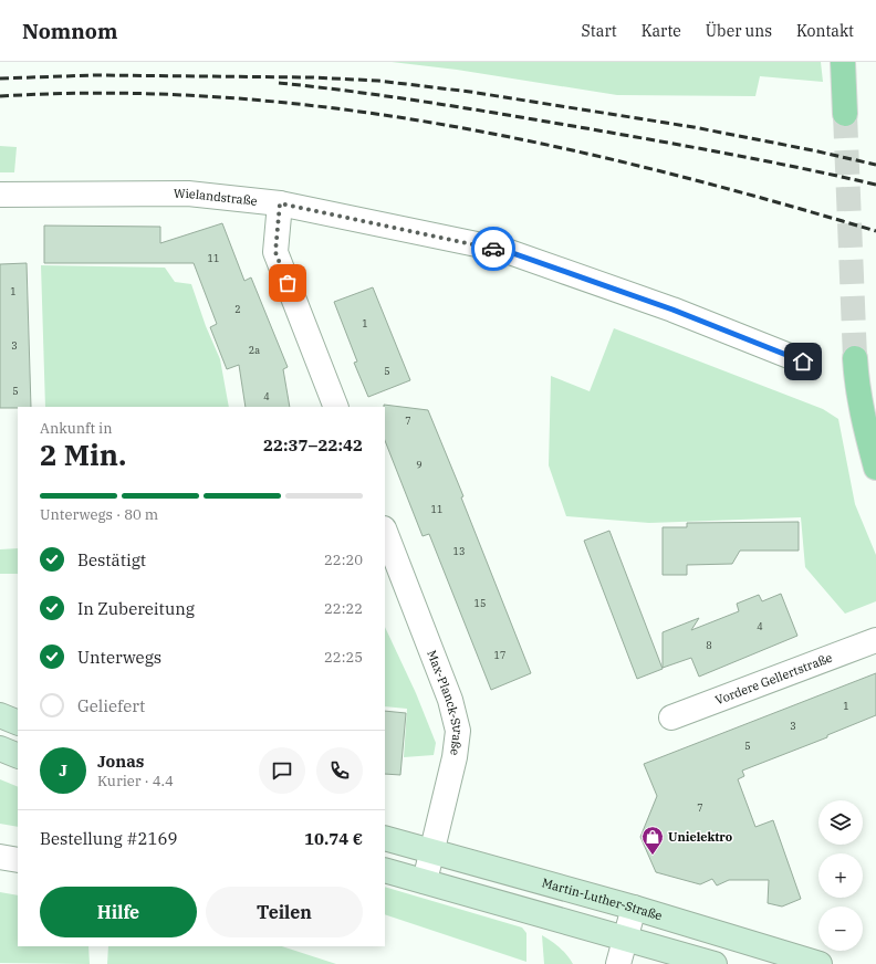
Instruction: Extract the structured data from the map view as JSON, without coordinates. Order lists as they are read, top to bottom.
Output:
{
  "streets": {
    "main road": ["Martin-Luther-Straße"],
    "street": ["Wielandstraße", "Vordere Gellertstraße", "Max-Planck-Straße"]
  },
  "crossings": [
    ["Max-Planck-Straße", "Martin-Luther-Straße"]
  ],
  "places": {
    "shop": ["Unielektro"]
  },
  "house_numbers": [
    "11",
    "1",
    "2",
    "1",
    "3",
    "2a",
    "5",
    "5",
    "4",
    "7",
    "9",
    "11",
    "13",
    "15",
    "4",
    "8",
    "17",
    "1",
    "3",
    "5",
    "7"
  ],
  "page": {
    "header": "Nomnom",
    "nav": [
      "Start",
      "Karte",
      "Über uns",
      "Kontakt"
    ],
    "heading": ["2 Min.", "Ankunft in", "22:37–22:42"],
    "panel": [
      "Jonas",
      "Kurier · 4.4",
      "Bestellung #2169",
      "10.74 €"
    ],
    "bar": "Unterwegs · 80 m",
    "list": [
      ["Bestätigt", "22:20"],
      ["In Zubereitung", "22:22"],
      ["Unterwegs", "22:25"],
      "Geliefert"
    ],
    "round": "J",
    "map_buttons": ["+", "−"],
    "buttons": ["Hilfe", "Teilen"]
  }
}
